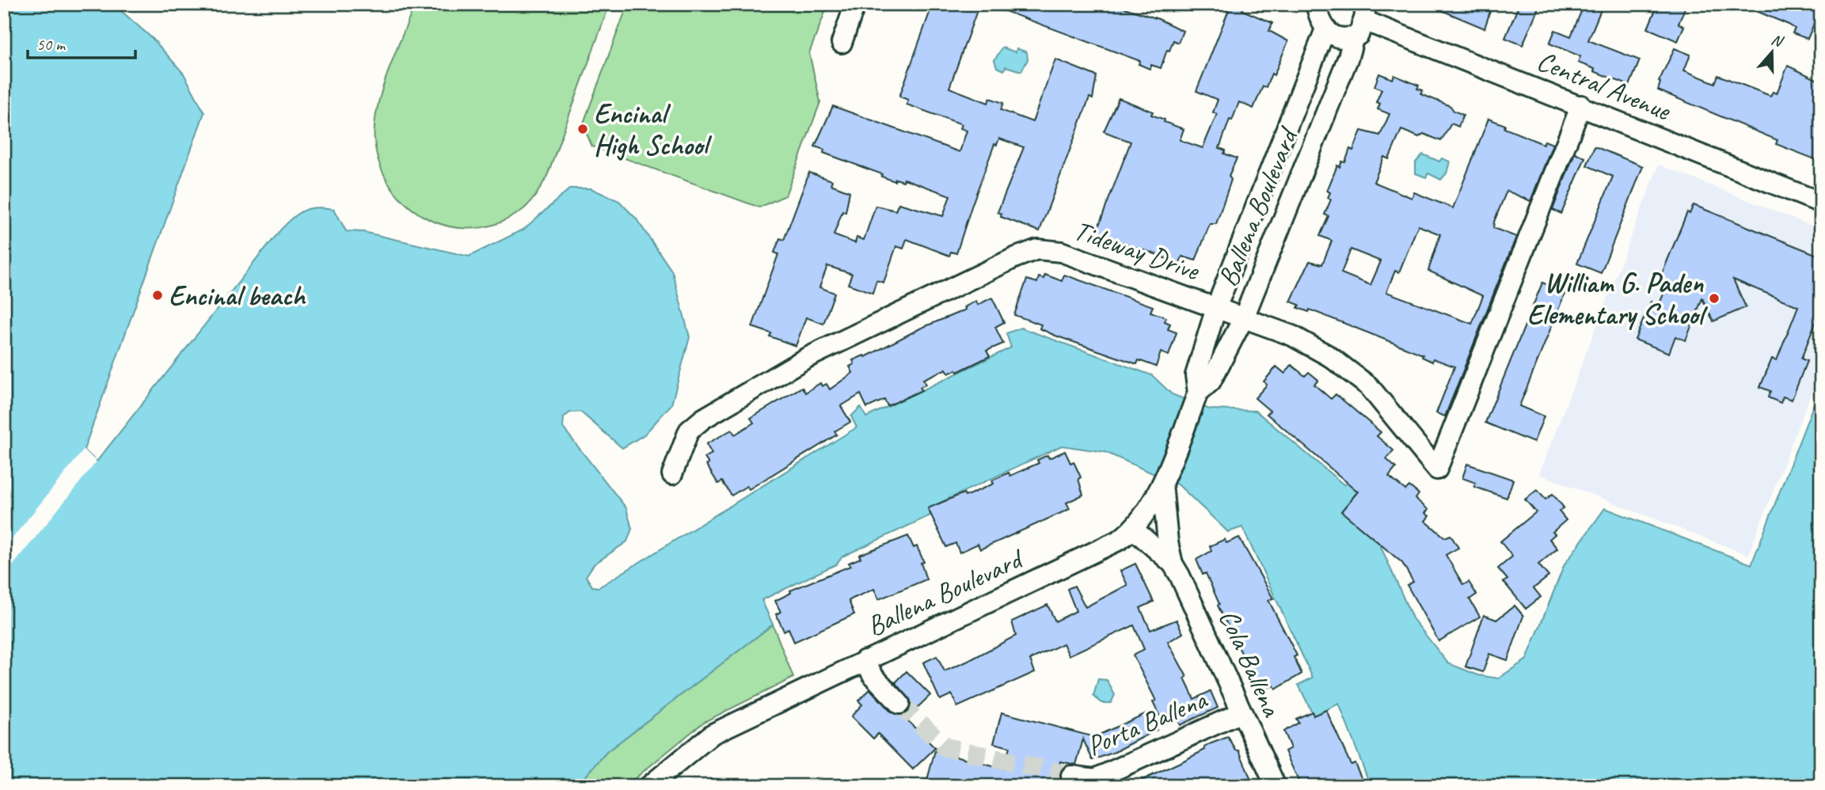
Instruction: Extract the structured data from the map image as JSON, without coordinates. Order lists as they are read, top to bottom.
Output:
{
  "streets": {
    "street": [
      "Central Avenue",
      "Ballena Boulevard",
      "Tideway Drive",
      "Cola Ballena",
      "Porta Ballena"
    ]
  },
  "crossings": [
    ["Central Avenue", "Ballena Boulevard"],
    ["Central Avenue", "Tideway Drive"],
    ["Ballena Boulevard", "Tideway Drive"],
    ["Ballena Boulevard", "Cola Ballena"],
    ["Cola Ballena", "Porta Ballena"]
  ],
  "places": ["Encinal High School", "Encinal beach", "William G. Paden Elementary School"],
  "scale_bar": "50 m",
  "north": "top"
}
